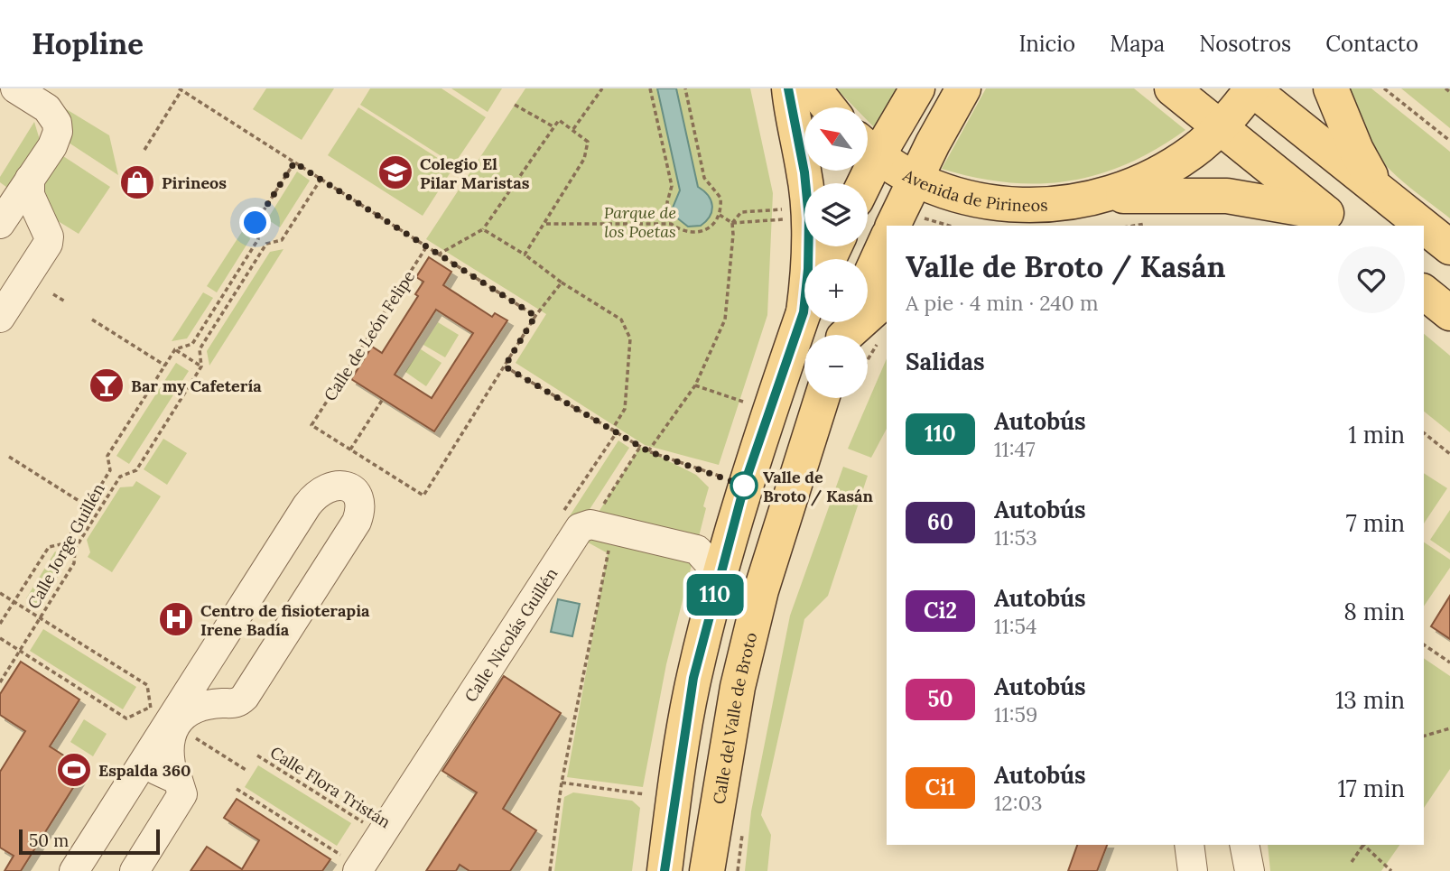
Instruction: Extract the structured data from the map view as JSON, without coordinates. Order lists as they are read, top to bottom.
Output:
{
  "streets": {
    "main road": ["Avenida de Pirineos", "Calle del Valle de Broto"],
    "street": ["Calle Nicolás Guillén"],
    "path": ["Calle de León Felipe", "Calle Jorge Guillén", "Calle Flora Tristán"]
  },
  "crossings": [
    ["Calle Nicolás Guillén", "Calle Flora Tristán"]
  ],
  "parks": ["Parque de los Poetas"],
  "places": {
    "school or university": ["Colegio El Pilar Maristas"],
    "shop": ["Pirineos"],
    "bar": ["Bar my Cafetería"],
    "other": ["Valle de Broto / Kasán"],
    "hospital": ["Centro de fisioterapia Irene Badía"],
    "sports": ["Espalda 360"]
  },
  "lines": ["bus line 110"],
  "scale_bar": "50 m",
  "north": "top left",
  "page": {
    "header": "Hopline",
    "nav": [
      "Inicio",
      "Mapa",
      "Nosotros",
      "Contacto"
    ],
    "on_map": "110",
    "map_buttons": ["+", "−"],
    "heading": [
      ["Valle de Broto / Kasán", "A pie · 4 min · 240 m"],
      "Salidas"
    ],
    "list": [
      {
        "mark": "110",
        "name": "Autobús",
        "note": "11:47",
        "value": "1 min"
      },
      {
        "mark": "60",
        "name": "Autobús",
        "note": "11:53",
        "value": "7 min"
      },
      {
        "mark": "Ci2",
        "name": "Autobús",
        "note": "11:54",
        "value": "8 min"
      },
      {
        "mark": "50",
        "name": "Autobús",
        "note": "11:59",
        "value": "13 min"
      },
      {
        "mark": "Ci1",
        "name": "Autobús",
        "note": "12:03",
        "value": "17 min"
      }
    ],
    "scale": "50 m"
  }
}
